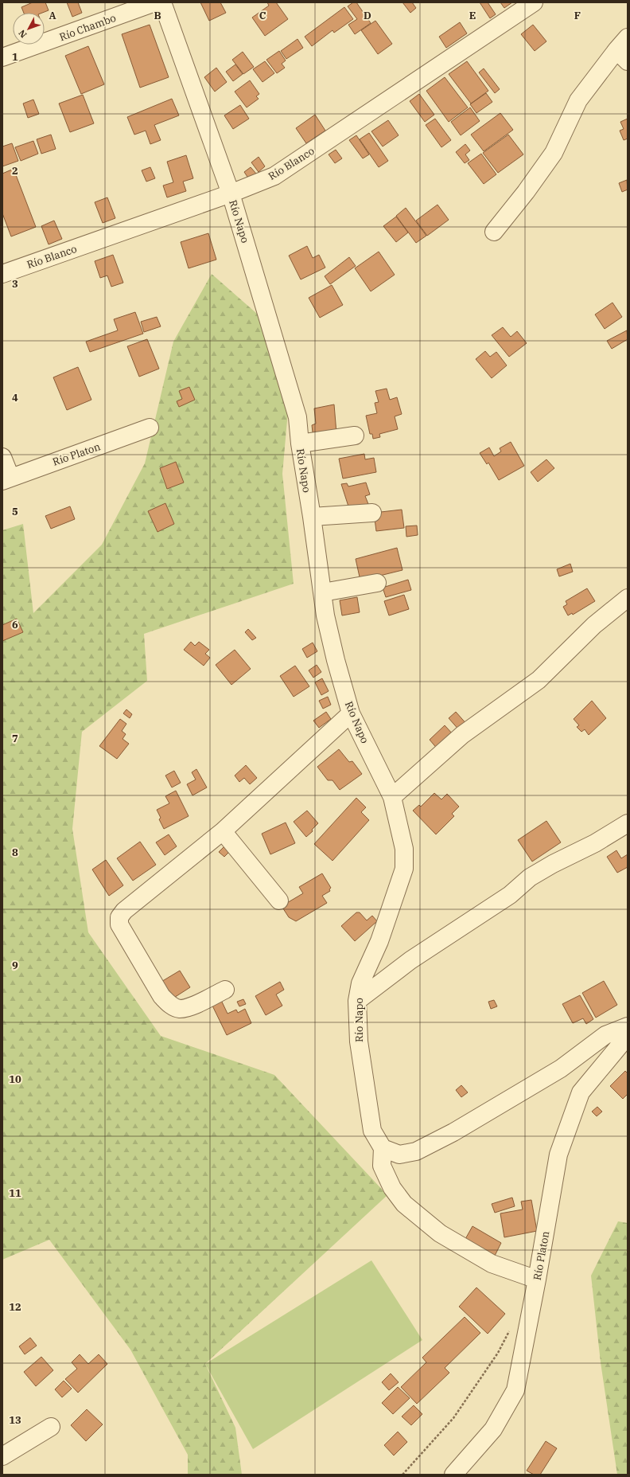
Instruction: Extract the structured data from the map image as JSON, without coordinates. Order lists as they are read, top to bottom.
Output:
{
  "streets": {
    "street": [
      "Río Chambo",
      "Río Blanco",
      "Río Napo",
      "Río Platon"
    ]
  },
  "crossings": [
    ["Río Blanco", "Río Napo"]
  ],
  "north": "bottom left",
  "grid": {
    "columns": [
      "A",
      "B",
      "C",
      "D",
      "E",
      "F"
    ],
    "rows": [
      "1",
      "2",
      "3",
      "4",
      "5",
      "6",
      "7",
      "8",
      "9",
      "10",
      "11",
      "12",
      "13"
    ]
  }
}
